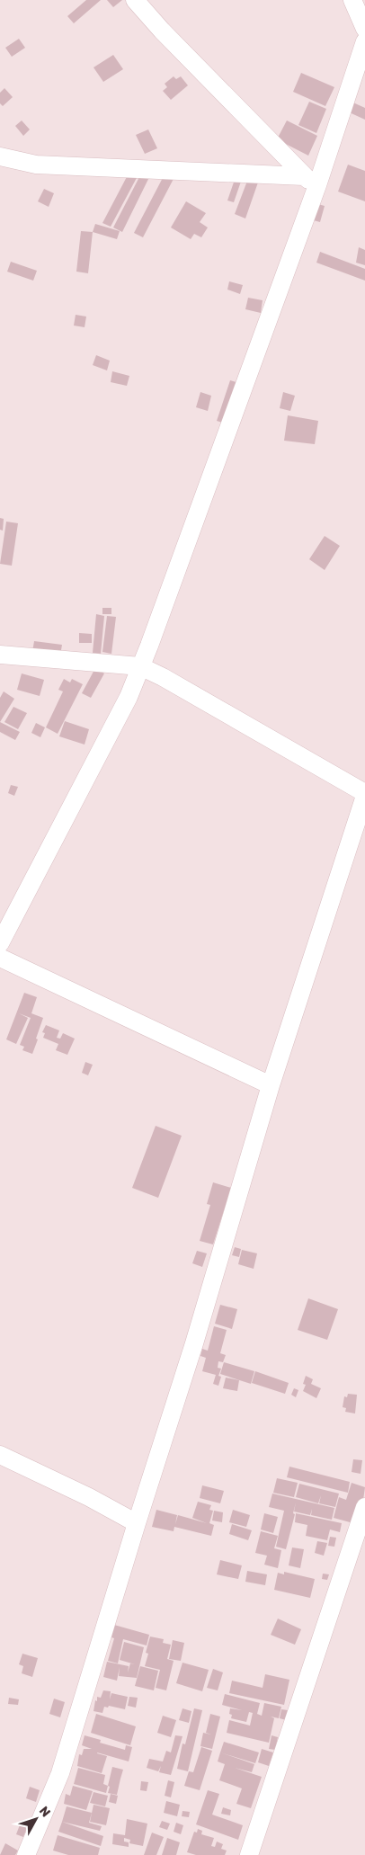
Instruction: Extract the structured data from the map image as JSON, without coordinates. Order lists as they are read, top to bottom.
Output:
{
  "north": "top right"
}
